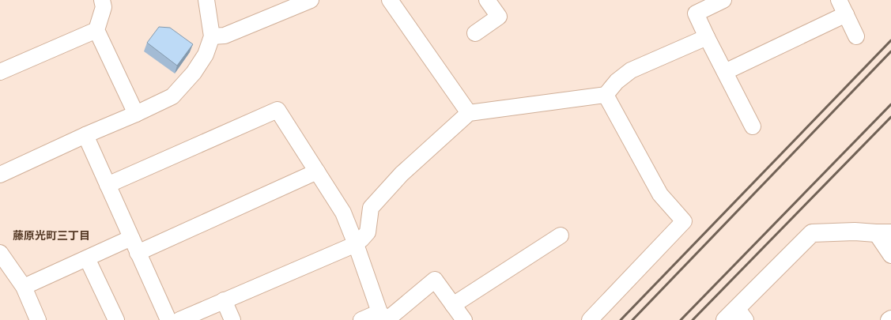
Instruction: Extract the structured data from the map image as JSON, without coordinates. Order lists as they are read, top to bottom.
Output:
{
  "districts": ["藤原光町三丁目"]
}
